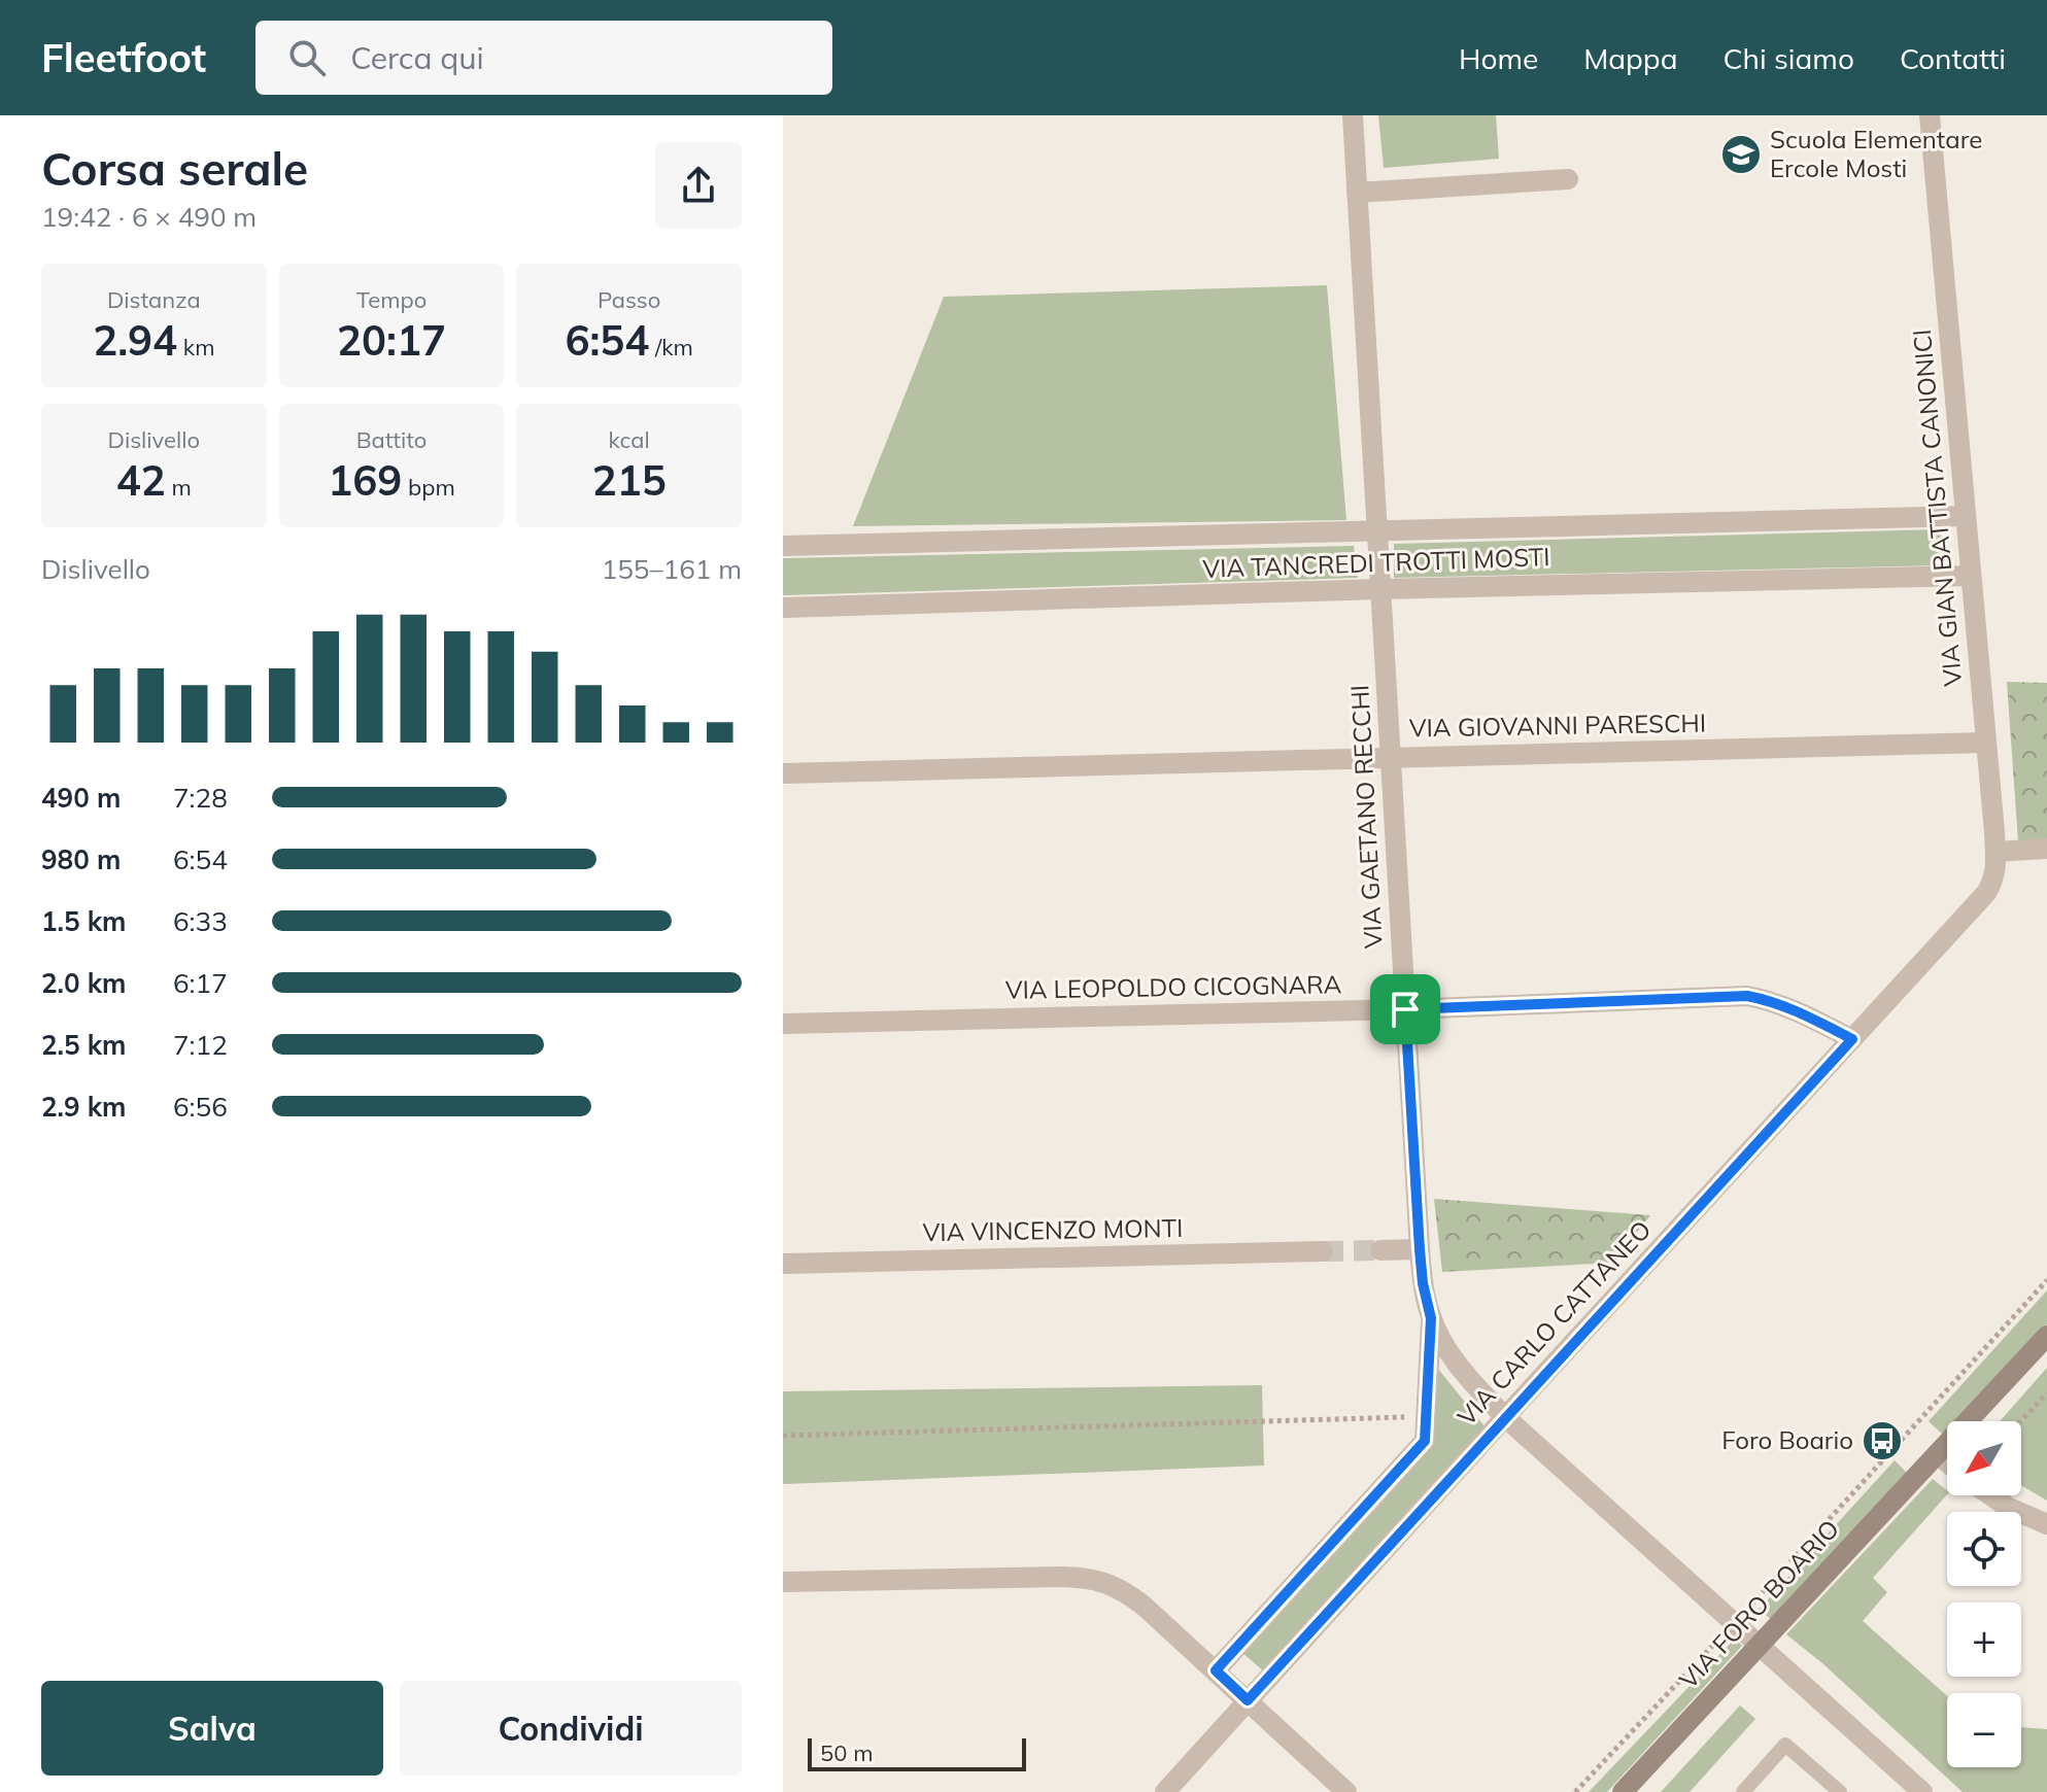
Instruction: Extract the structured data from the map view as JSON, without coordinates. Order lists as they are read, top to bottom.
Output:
{
  "streets": {
    "street": [
      "VIA GIAN BATTISTA CANONICI",
      "VIA TANCREDI TROTTI MOSTI",
      "VIA GIOVANNI PARESCHI",
      "VIA GAETANO RECCHI",
      "VIA LEOPOLDO CICOGNARA",
      "VIA VINCENZO MONTI",
      "VIA CARLO CATTANEO",
      "VIA FORO BOARIO"
    ]
  },
  "crossings": [
    ["VIA GIAN BATTISTA CANONICI", "VIA TANCREDI TROTTI MOSTI"],
    ["VIA GIAN BATTISTA CANONICI", "VIA GIOVANNI PARESCHI"],
    ["VIA GIAN BATTISTA CANONICI", "VIA CARLO CATTANEO"],
    ["VIA TANCREDI TROTTI MOSTI", "VIA GAETANO RECCHI"],
    ["VIA GIOVANNI PARESCHI", "VIA GAETANO RECCHI"],
    ["VIA GAETANO RECCHI", "VIA LEOPOLDO CICOGNARA"],
    ["VIA GAETANO RECCHI", "VIA CARLO CATTANEO"],
    ["VIA GAETANO RECCHI", "VIA FORO BOARIO"],
    ["VIA LEOPOLDO CICOGNARA", "VIA CARLO CATTANEO"]
  ],
  "places": {
    "school or university": ["Scuola Elementare Ercole Mosti"],
    "bus stop": ["Foro Boario"]
  },
  "scale_bar": "50 m",
  "north": "bottom left",
  "page": {
    "header": "Fleetfoot",
    "search": "Cerca qui",
    "nav": [
      "Home",
      "Mappa",
      "Chi siamo",
      "Contatti"
    ],
    "heading": ["Corsa serale", "19:42 · 6 × 490 m"],
    "stats": [
      ["Distanza", "2.94 km"],
      ["Tempo", "20:17"],
      ["Passo", "6:54 /km"],
      ["Dislivello", "42 m"],
      ["Battito", "169 bpm"],
      ["kcal", "215"]
    ],
    "chart": ["Dislivello", "155–161 m"],
    "list": [
      {
        "name": "490 m",
        "note": "7:28"
      },
      {
        "name": "980 m",
        "note": "6:54"
      },
      {
        "name": "1.5 km",
        "note": "6:33"
      },
      {
        "name": "2.0 km",
        "note": "6:17"
      },
      {
        "name": "2.5 km",
        "note": "7:12"
      },
      {
        "name": "2.9 km",
        "note": "6:56"
      }
    ],
    "map_buttons": ["+", "−"],
    "buttons": ["Salva", "Condividi"],
    "scale": "50 m"
  }
}
